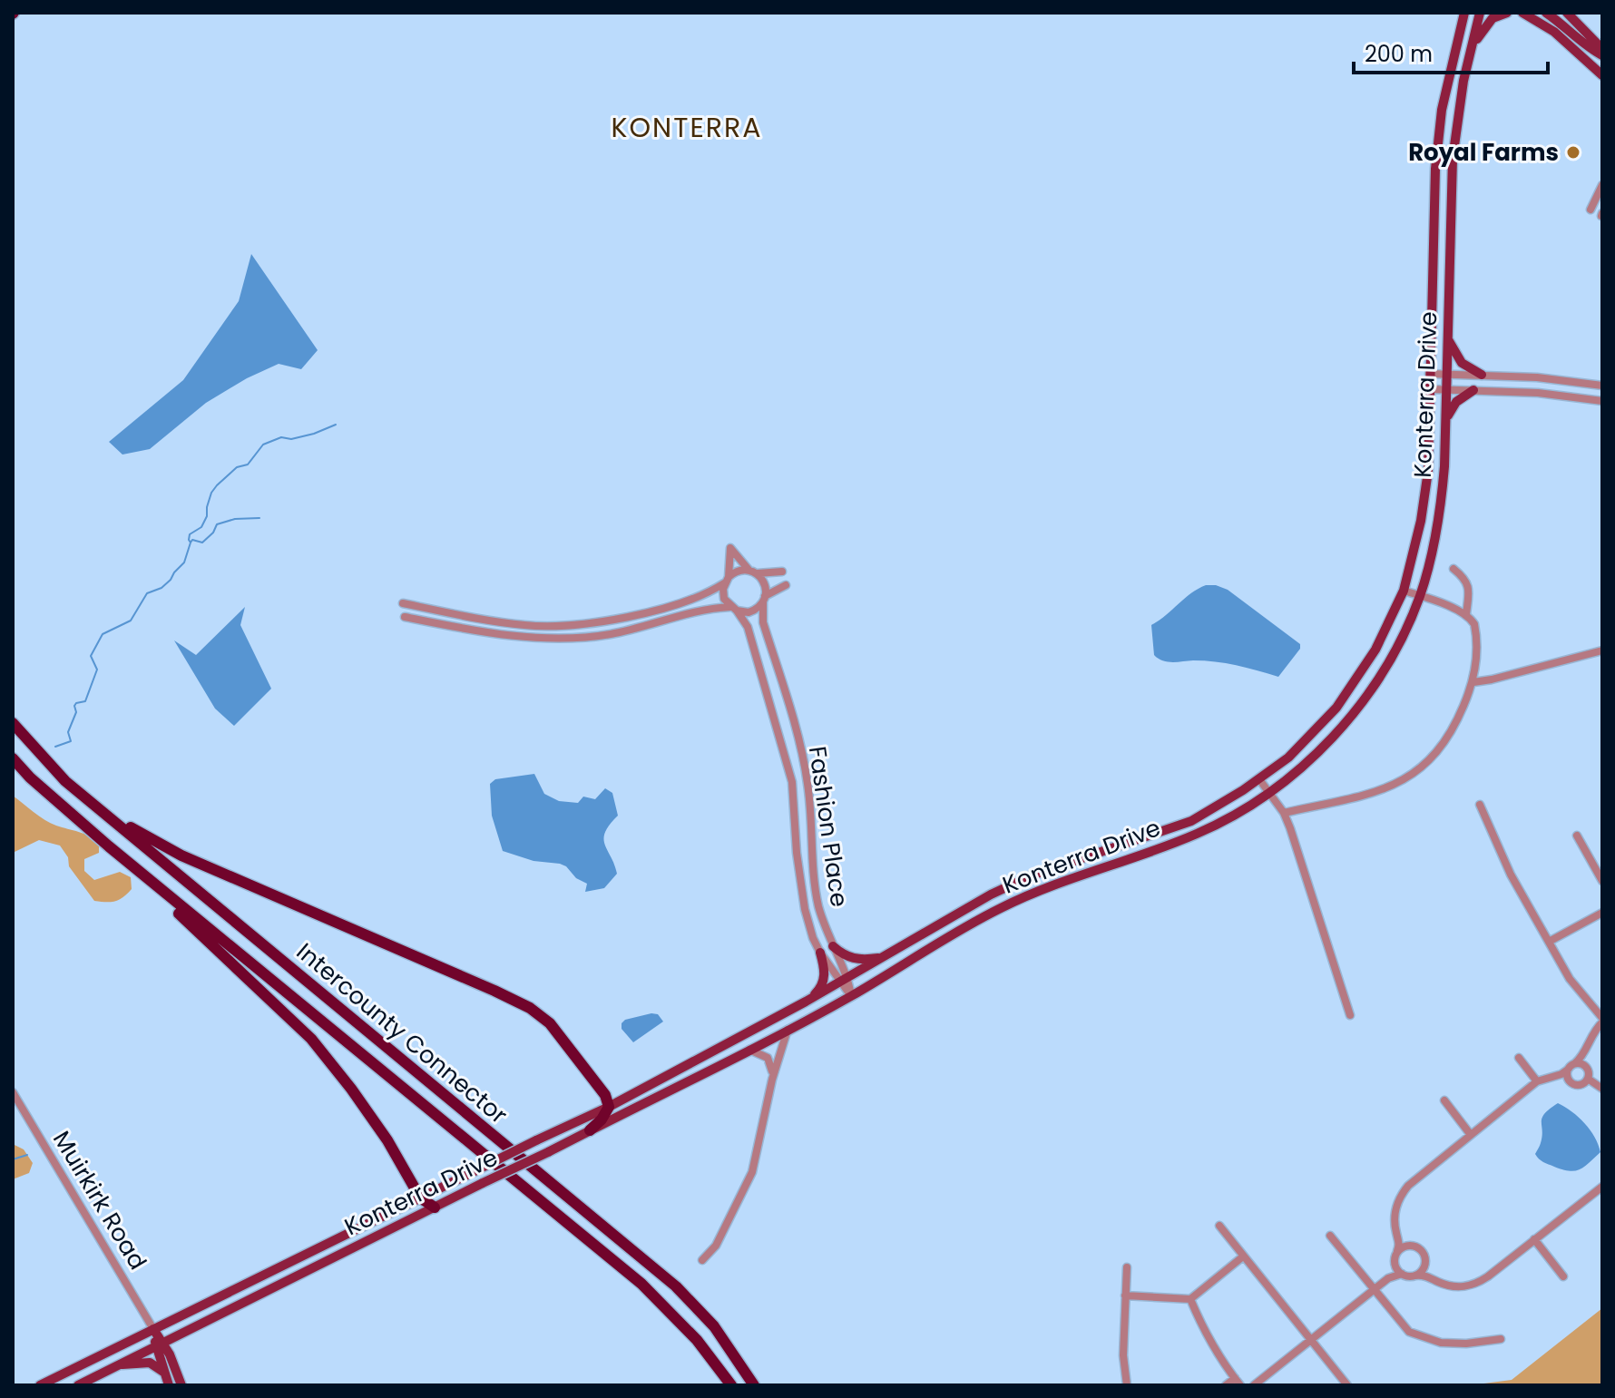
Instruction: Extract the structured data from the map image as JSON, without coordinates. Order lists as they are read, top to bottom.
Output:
{
  "streets": {
    "highway": ["Intercounty Connector"],
    "main road": ["Konterra Drive", "Muirkirk Road"],
    "street": ["Fashion Place"]
  },
  "crossings": [
    ["Konterra Drive", "Fashion Place"],
    ["Konterra Drive", "Muirkirk Road"]
  ],
  "districts": ["KONTERRA"],
  "places": ["Royal Farms"],
  "scale_bar": "200 m"
}
